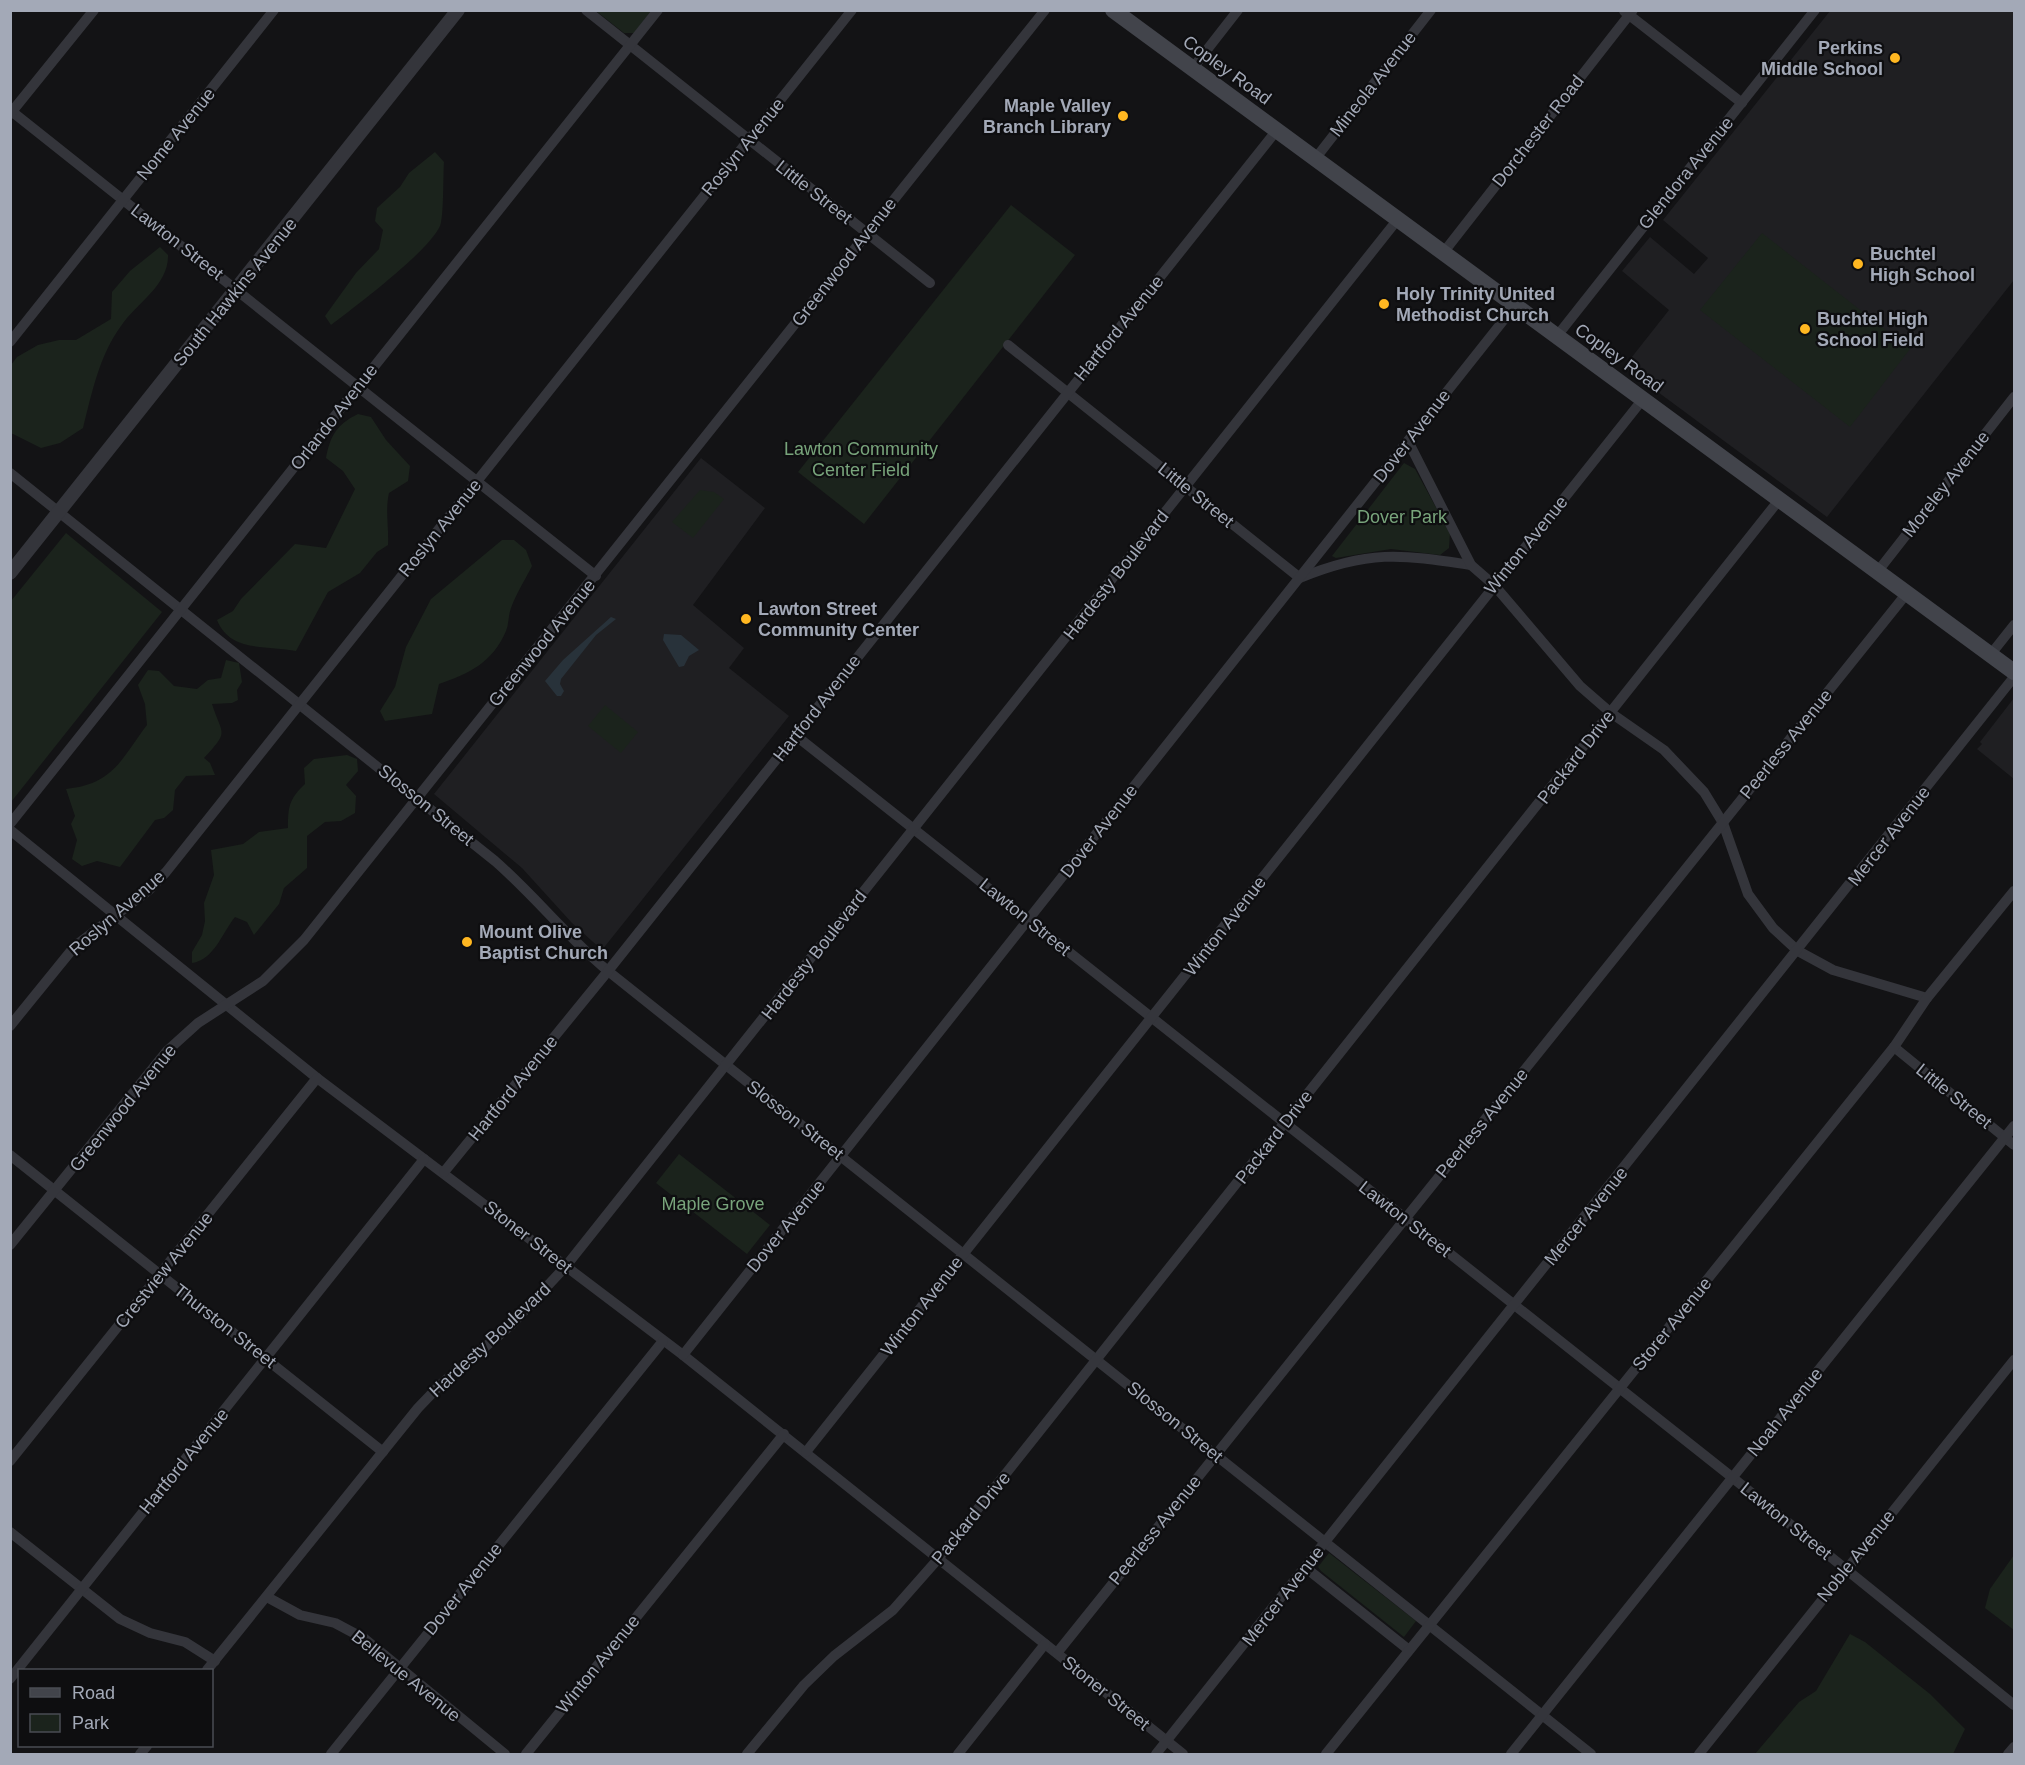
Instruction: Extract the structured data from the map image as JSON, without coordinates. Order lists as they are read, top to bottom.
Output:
{
  "streets": {
    "main road": ["Copley Road"],
    "street": [
      "Mineola Avenue",
      "Dorchester Road",
      "Nome Avenue",
      "Roslyn Avenue",
      "Glendora Avenue",
      "Little Street",
      "Lawton Street",
      "Greenwood Avenue",
      "South Hawkins Avenue",
      "Hartford Avenue",
      "Orlando Avenue",
      "Dover Avenue",
      "Moreley Avenue",
      "Winton Avenue",
      "Hardesty Boulevard",
      "Peerless Avenue",
      "Packard Drive",
      "Slosson Street",
      "Mercer Avenue",
      "Stoner Street",
      "Crestview Avenue",
      "Storer Avenue",
      "Thurston Street",
      "Noah Avenue",
      "Noble Avenue",
      "Bellevue Avenue"
    ]
  },
  "crossings": [
    ["Copley Road", "Mineola Avenue"],
    ["Copley Road", "Dorchester Road"],
    ["Copley Road", "Glendora Avenue"],
    ["Copley Road", "Hartford Avenue"],
    ["Copley Road", "Dover Avenue"],
    ["Copley Road", "Moreley Avenue"],
    ["Copley Road", "Winton Avenue"],
    ["Copley Road", "Hardesty Boulevard"],
    ["Copley Road", "Peerless Avenue"],
    ["Copley Road", "Packard Drive"],
    ["Nome Avenue", "Lawton Street"],
    ["Roslyn Avenue", "Little Street"],
    ["Roslyn Avenue", "Lawton Street"],
    ["Roslyn Avenue", "Slosson Street"],
    ["Roslyn Avenue", "Stoner Street"],
    ["Little Street", "Greenwood Avenue"],
    ["Little Street", "Hartford Avenue"],
    ["Little Street", "Orlando Avenue"],
    ["Little Street", "Dover Avenue"],
    ["Little Street", "Hardesty Boulevard"],
    ["Little Street", "Storer Avenue"],
    ["Little Street", "Noah Avenue"],
    ["Lawton Street", "Greenwood Avenue"],
    ["Lawton Street", "South Hawkins Avenue"],
    ["Lawton Street", "Hartford Avenue"],
    ["Lawton Street", "Orlando Avenue"],
    ["Lawton Street", "Dover Avenue"],
    ["Lawton Street", "Winton Avenue"],
    ["Lawton Street", "Hardesty Boulevard"],
    ["Lawton Street", "Peerless Avenue"],
    ["Lawton Street", "Packard Drive"],
    ["Lawton Street", "Mercer Avenue"],
    ["Lawton Street", "Storer Avenue"],
    ["Lawton Street", "Noah Avenue"],
    ["Lawton Street", "Noble Avenue"],
    ["Greenwood Avenue", "Slosson Street"],
    ["Greenwood Avenue", "Stoner Street"],
    ["Greenwood Avenue", "Thurston Street"],
    ["South Hawkins Avenue", "Slosson Street"],
    ["Hartford Avenue", "Slosson Street"],
    ["Hartford Avenue", "Stoner Street"],
    ["Hartford Avenue", "Thurston Street"],
    ["Orlando Avenue", "Slosson Street"],
    ["Dover Avenue", "Slosson Street"],
    ["Dover Avenue", "Stoner Street"],
    ["Dover Avenue", "Bellevue Avenue"],
    ["Winton Avenue", "Slosson Street"],
    ["Winton Avenue", "Stoner Street"],
    ["Hardesty Boulevard", "Slosson Street"],
    ["Hardesty Boulevard", "Stoner Street"],
    ["Hardesty Boulevard", "Thurston Street"],
    ["Hardesty Boulevard", "Bellevue Avenue"],
    ["Peerless Avenue", "Slosson Street"],
    ["Peerless Avenue", "Stoner Street"],
    ["Packard Drive", "Slosson Street"],
    ["Packard Drive", "Stoner Street"],
    ["Slosson Street", "Mercer Avenue"],
    ["Slosson Street", "Storer Avenue"],
    ["Slosson Street", "Noah Avenue"],
    ["Mercer Avenue", "Stoner Street"],
    ["Stoner Street", "Crestview Avenue"],
    ["Crestview Avenue", "Thurston Street"]
  ],
  "parks": ["Lawton Community Center Field", "Dover Park", "Maple Grove"],
  "places": [
    "Perkins Middle School",
    "Maple Valley Branch Library",
    "Buchtel High School",
    "Holy Trinity United Methodist Church",
    "Buchtel High School Field",
    "Lawton Street Community Center",
    "Mount Olive Baptist Church"
  ],
  "legend": ["Road", "Park"]
}
